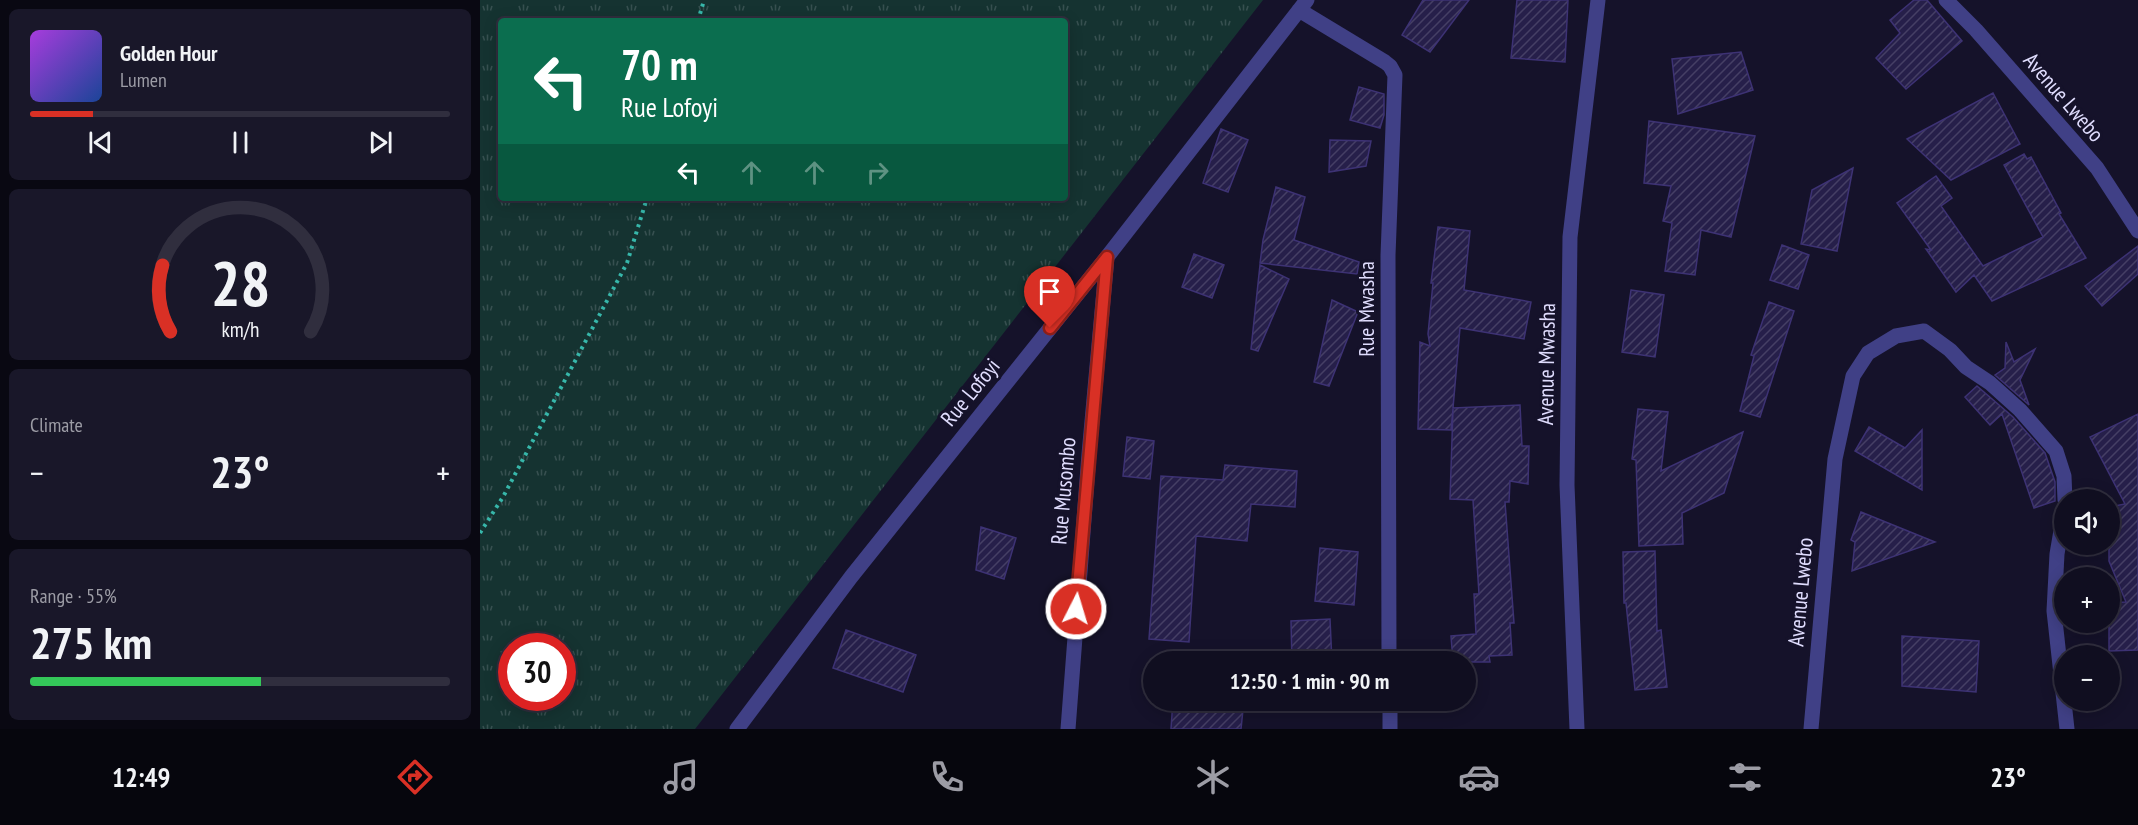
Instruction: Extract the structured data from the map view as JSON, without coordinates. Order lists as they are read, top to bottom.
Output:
{
  "streets": {
    "street": [
      "Avenue Lwebo",
      "Rue Mwasha",
      "Avenue Mwasha",
      "Rue Lofoyi",
      "Rue Musombo"
    ]
  },
  "crossings": [
    ["Rue Mwasha", "Rue Lofoyi"],
    ["Rue Lofoyi", "Rue Musombo"]
  ],
  "page": {
    "turn": ["70 m", "Rue Lofoyi"],
    "song": ["Golden Hour", "Lumen"],
    "tile": [
      "Climate",
      ["Range · 55%", "275 km"]
    ],
    "heat": ["−", "23°", "+"],
    "map_buttons": ["+", "−"],
    "limit": "30",
    "trip": "12:50 · 1 min · 90 m",
    "tabs": ["12:49", "23°"],
    "gauge": ["28", "km/h"]
  }
}
